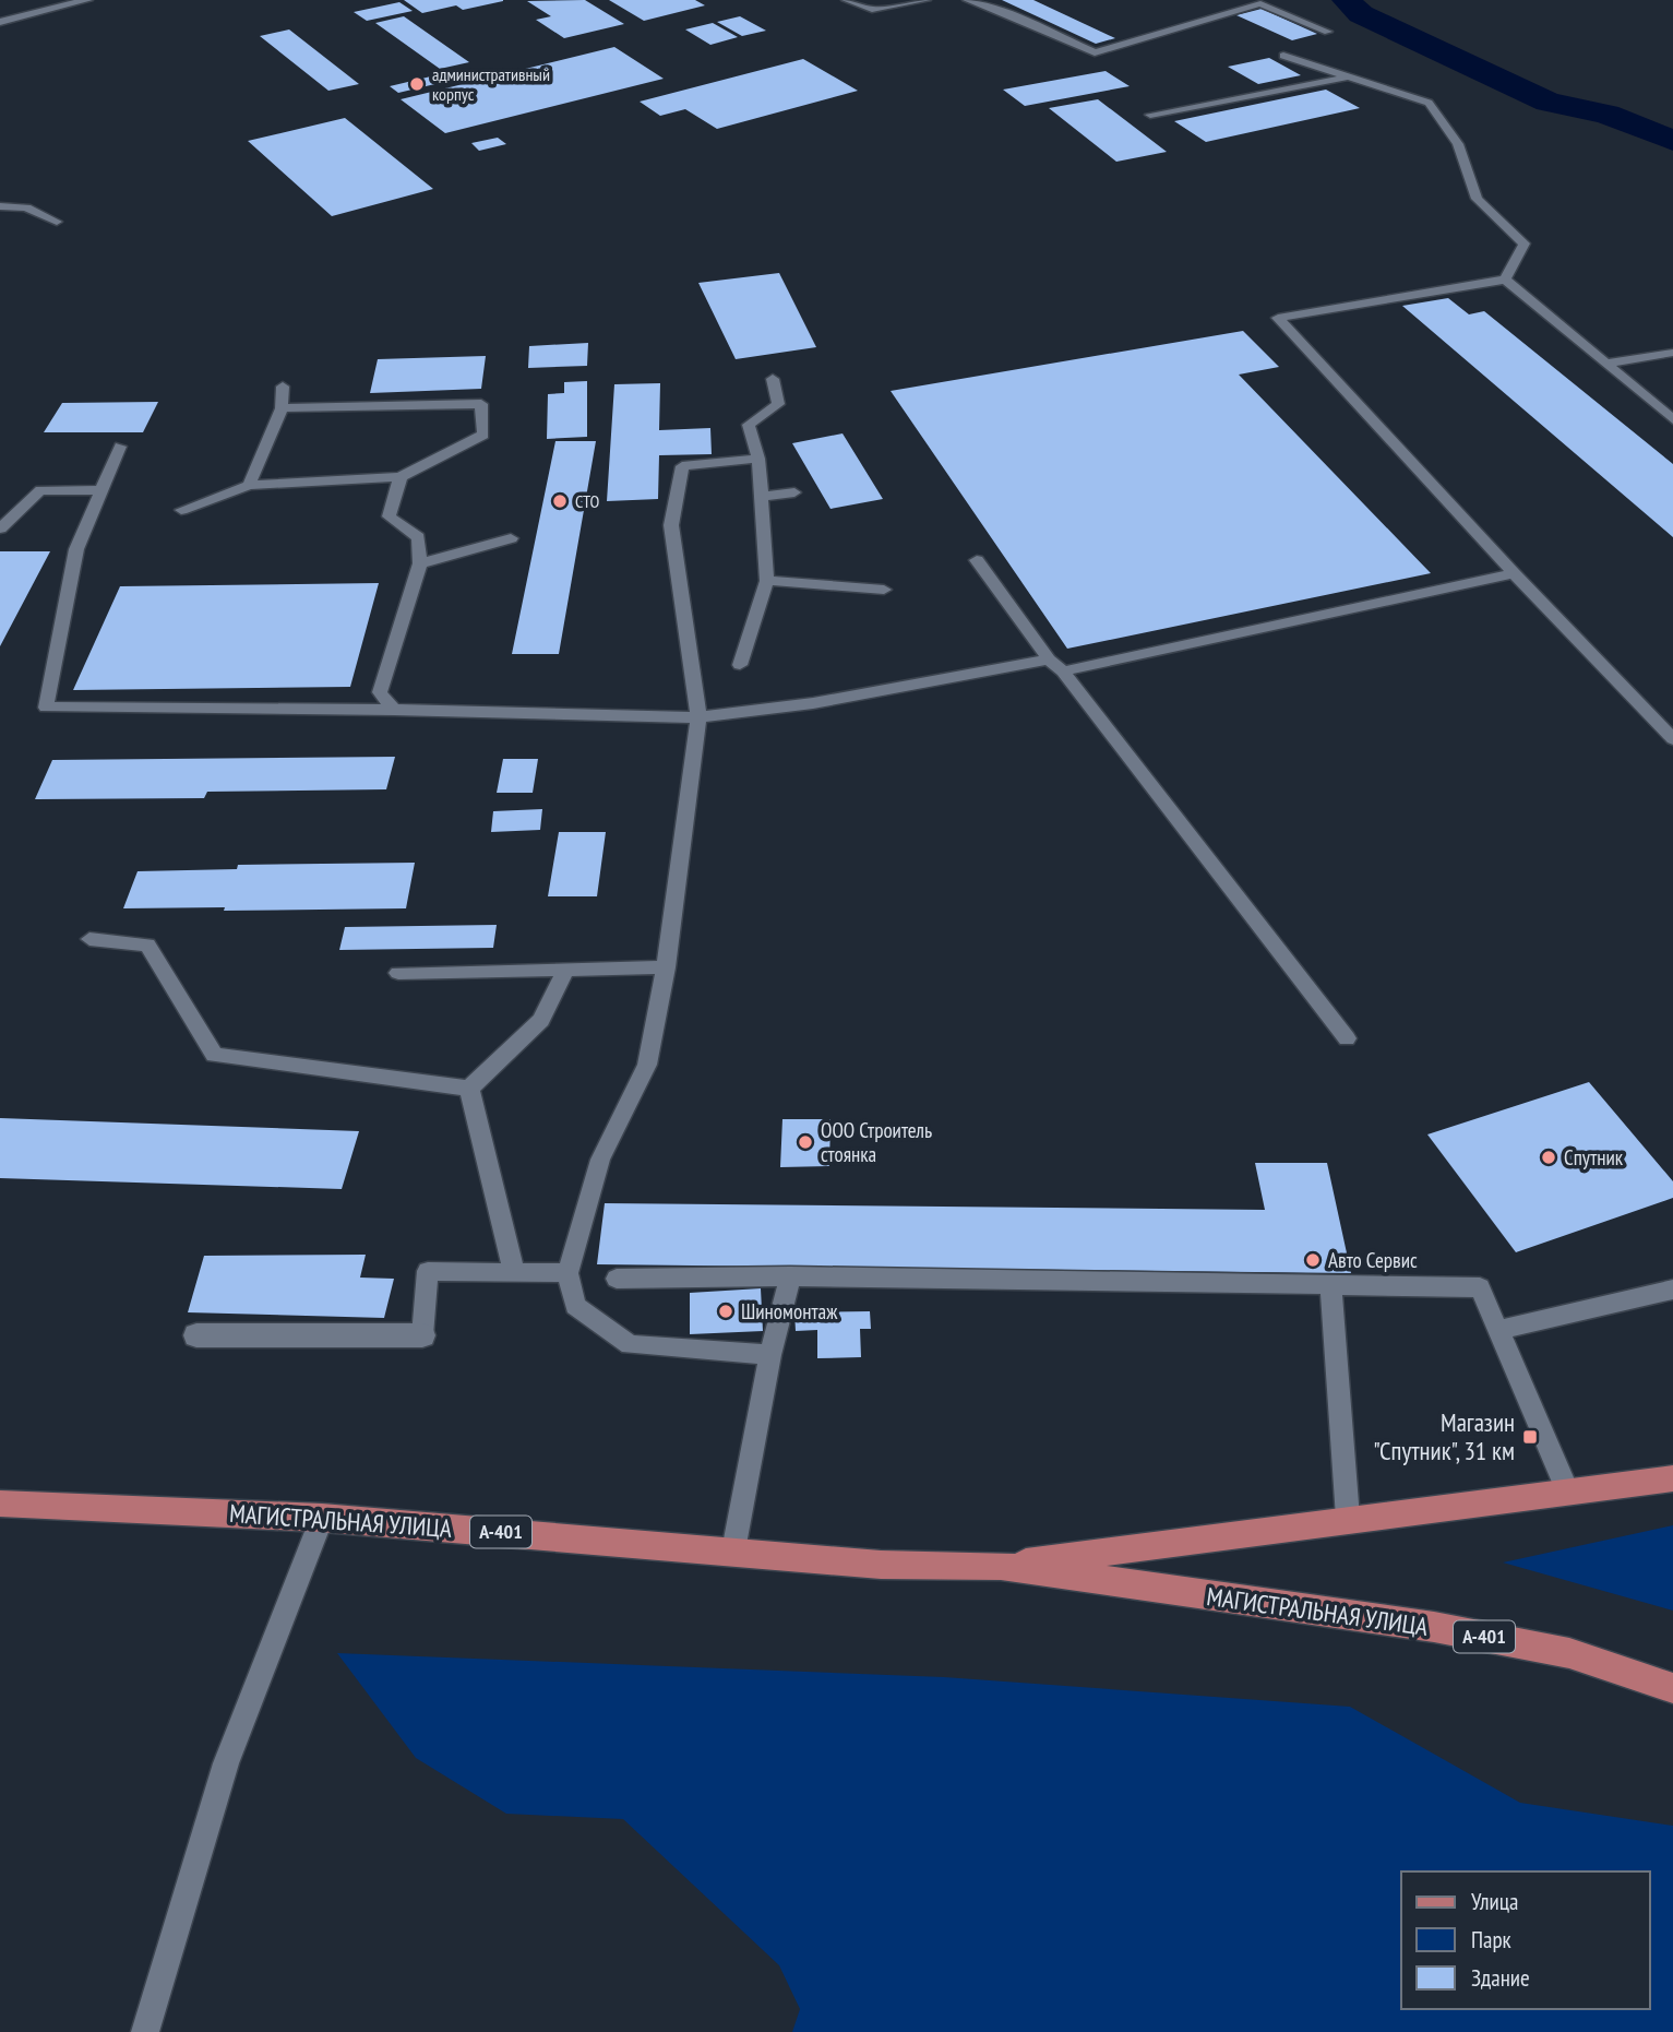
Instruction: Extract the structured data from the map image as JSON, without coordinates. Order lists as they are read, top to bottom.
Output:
{
  "streets": {
    "main road": ["МАГИСТРАЛЬНАЯ УЛИЦА", "А-401"]
  },
  "places": {
    "other": [
      "административный корпус",
      "СТО",
      "ООО Строитель стоянка",
      "Спутник",
      "Авто Сервис",
      "Шиномонтаж"
    ],
    "transit": ["Магазин \"Спутник\", 31 км"]
  },
  "legend": ["Улица", "Парк", "Здание"]
}
